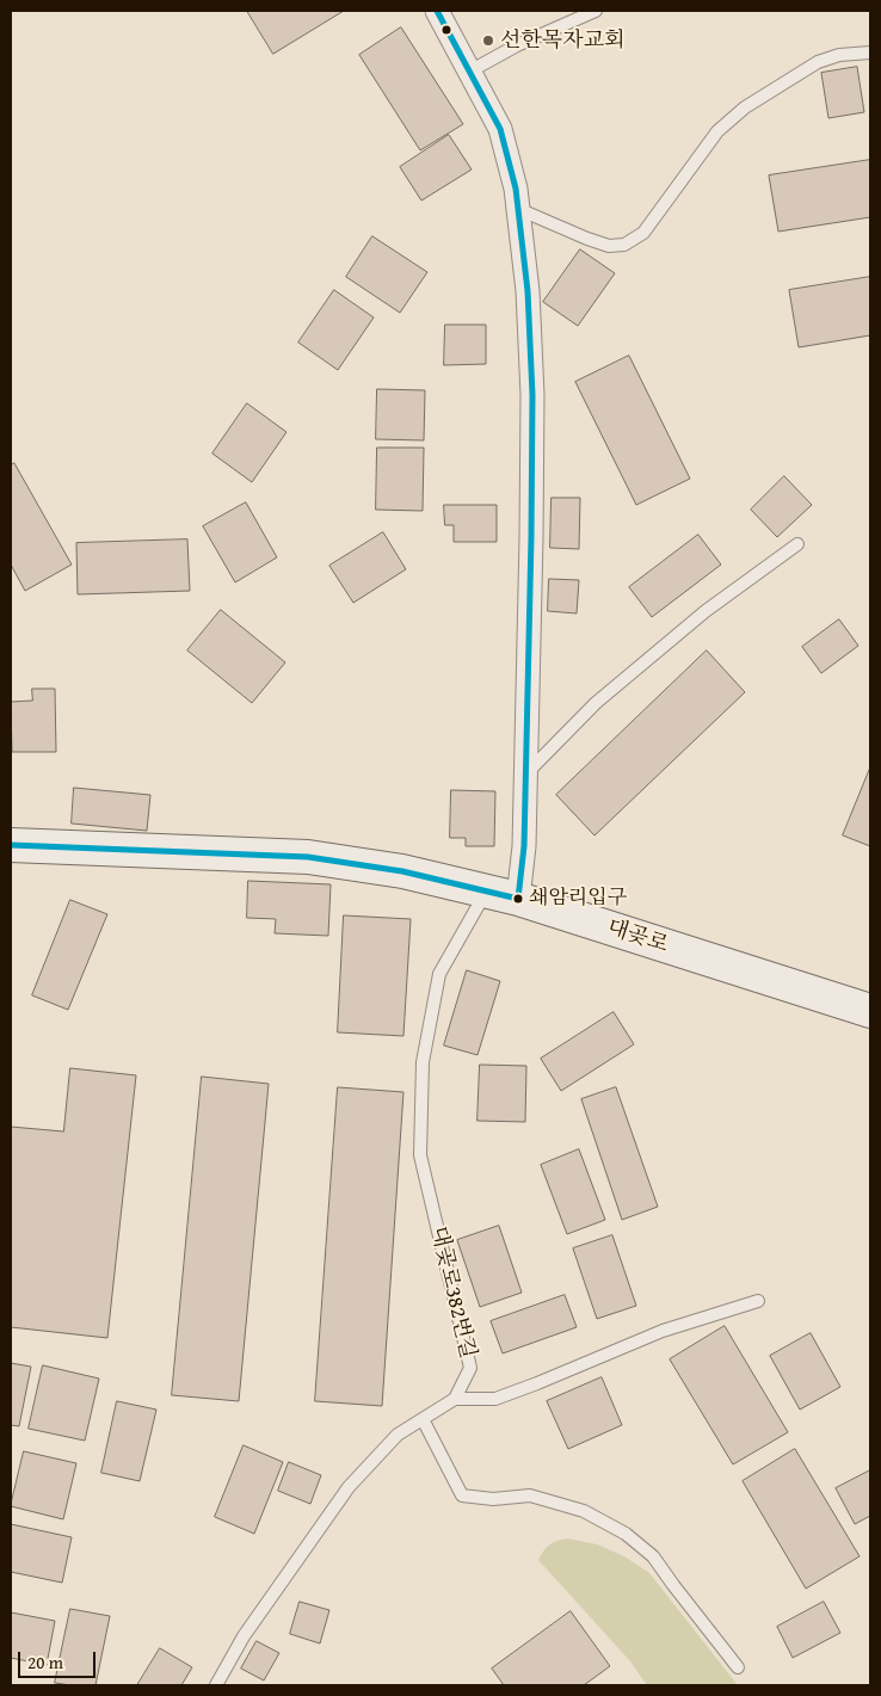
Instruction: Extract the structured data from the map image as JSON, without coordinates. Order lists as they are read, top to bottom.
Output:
{
  "streets": {
    "street": ["대곶로"],
    "lane": ["대곶로382번길"]
  },
  "crossings": [
    ["대곶로", "대곶로382번길"]
  ],
  "places": ["선한목자교회", "쇄암리입구"],
  "scale_bar": "20 m"
}
